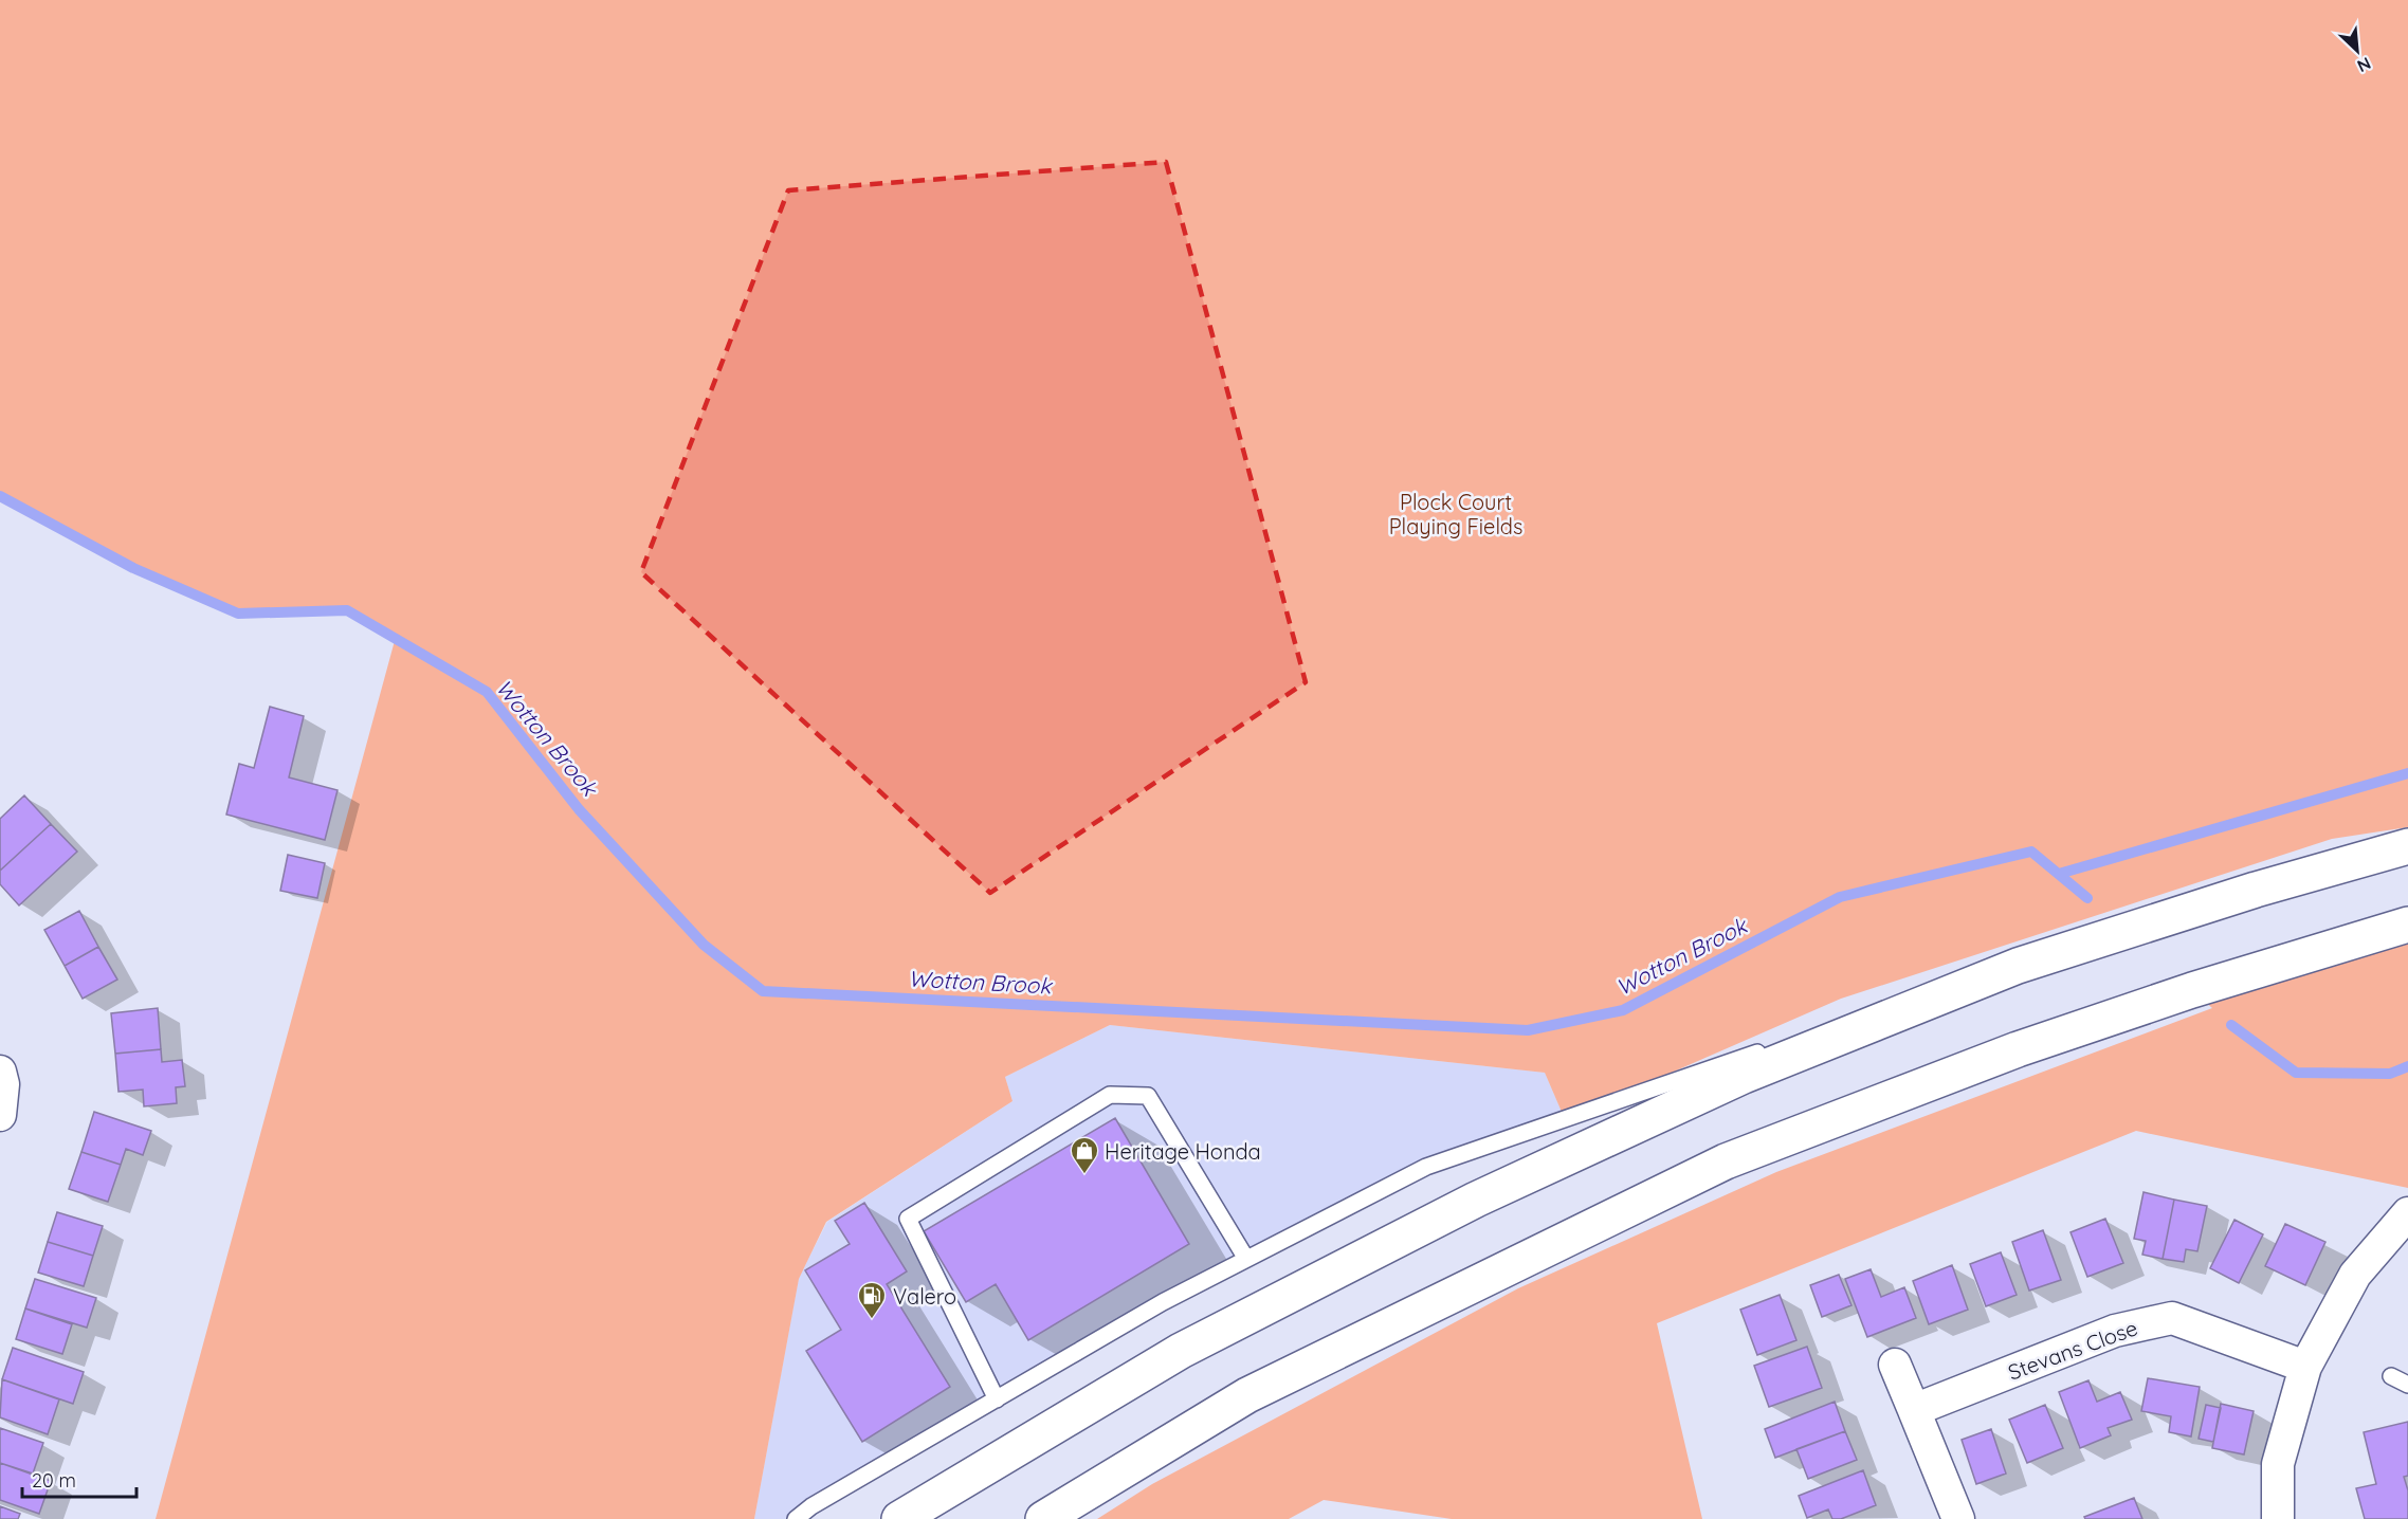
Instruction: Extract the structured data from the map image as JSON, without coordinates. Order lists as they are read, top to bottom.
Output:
{
  "streets": {
    "street": ["Stevans Close"]
  },
  "water": ["Wotton Brook"],
  "parks": ["Plock Court Playing Fields"],
  "places": {
    "shop": ["Heritage Honda"],
    "fuel station": ["Valero"]
  },
  "scale_bar": "20 m",
  "north": "bottom right"
}
